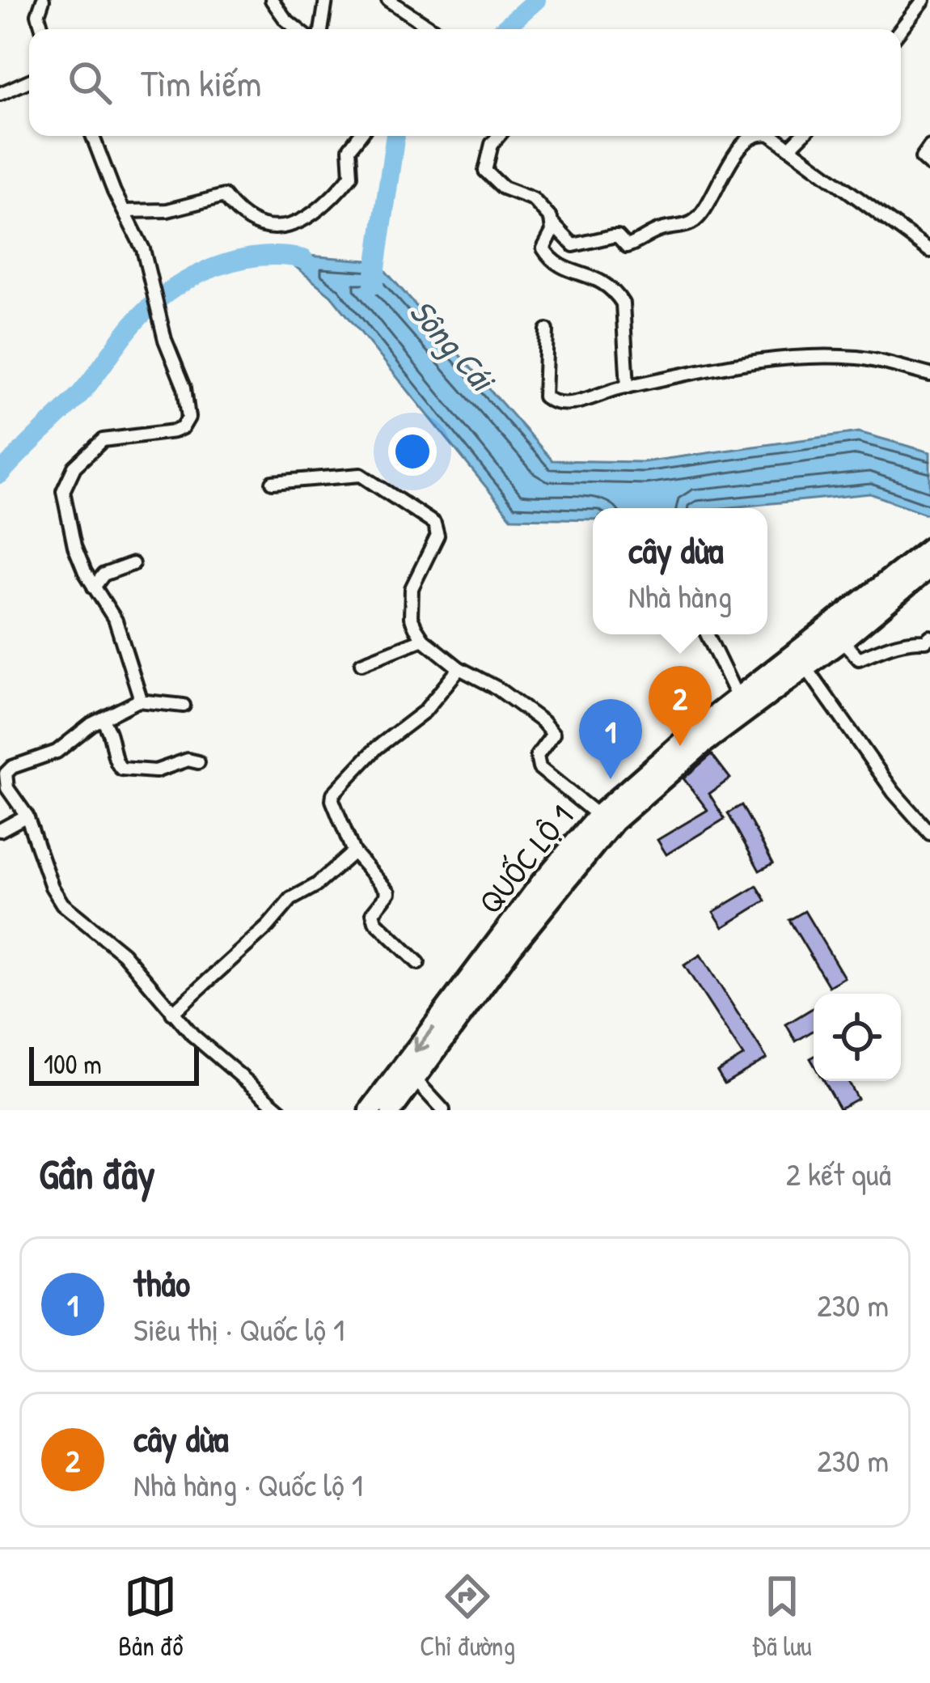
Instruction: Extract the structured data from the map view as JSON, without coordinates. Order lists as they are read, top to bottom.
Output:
{
  "streets": {
    "highway": ["QUỐC LỘ 1"]
  },
  "water": ["Sông Cái"],
  "scale_bar": "100 m",
  "page": {
    "search": "Tìm kiếm",
    "popup": ["cây dừa", "Nhà hàng"],
    "pins": ["2", "1"],
    "scale": "100 m",
    "heading": ["Gần đây", "2 kết quả"],
    "list": [
      {
        "mark": "1",
        "name": "thảo",
        "note": "Siêu thị · Quốc lộ 1",
        "value": "230 m"
      },
      {
        "mark": "2",
        "name": "cây dừa",
        "note": "Nhà hàng · Quốc lộ 1",
        "value": "230 m"
      }
    ],
    "nav": ["Bản đồ", "Chỉ đường", "Đã lưu"]
  }
}
